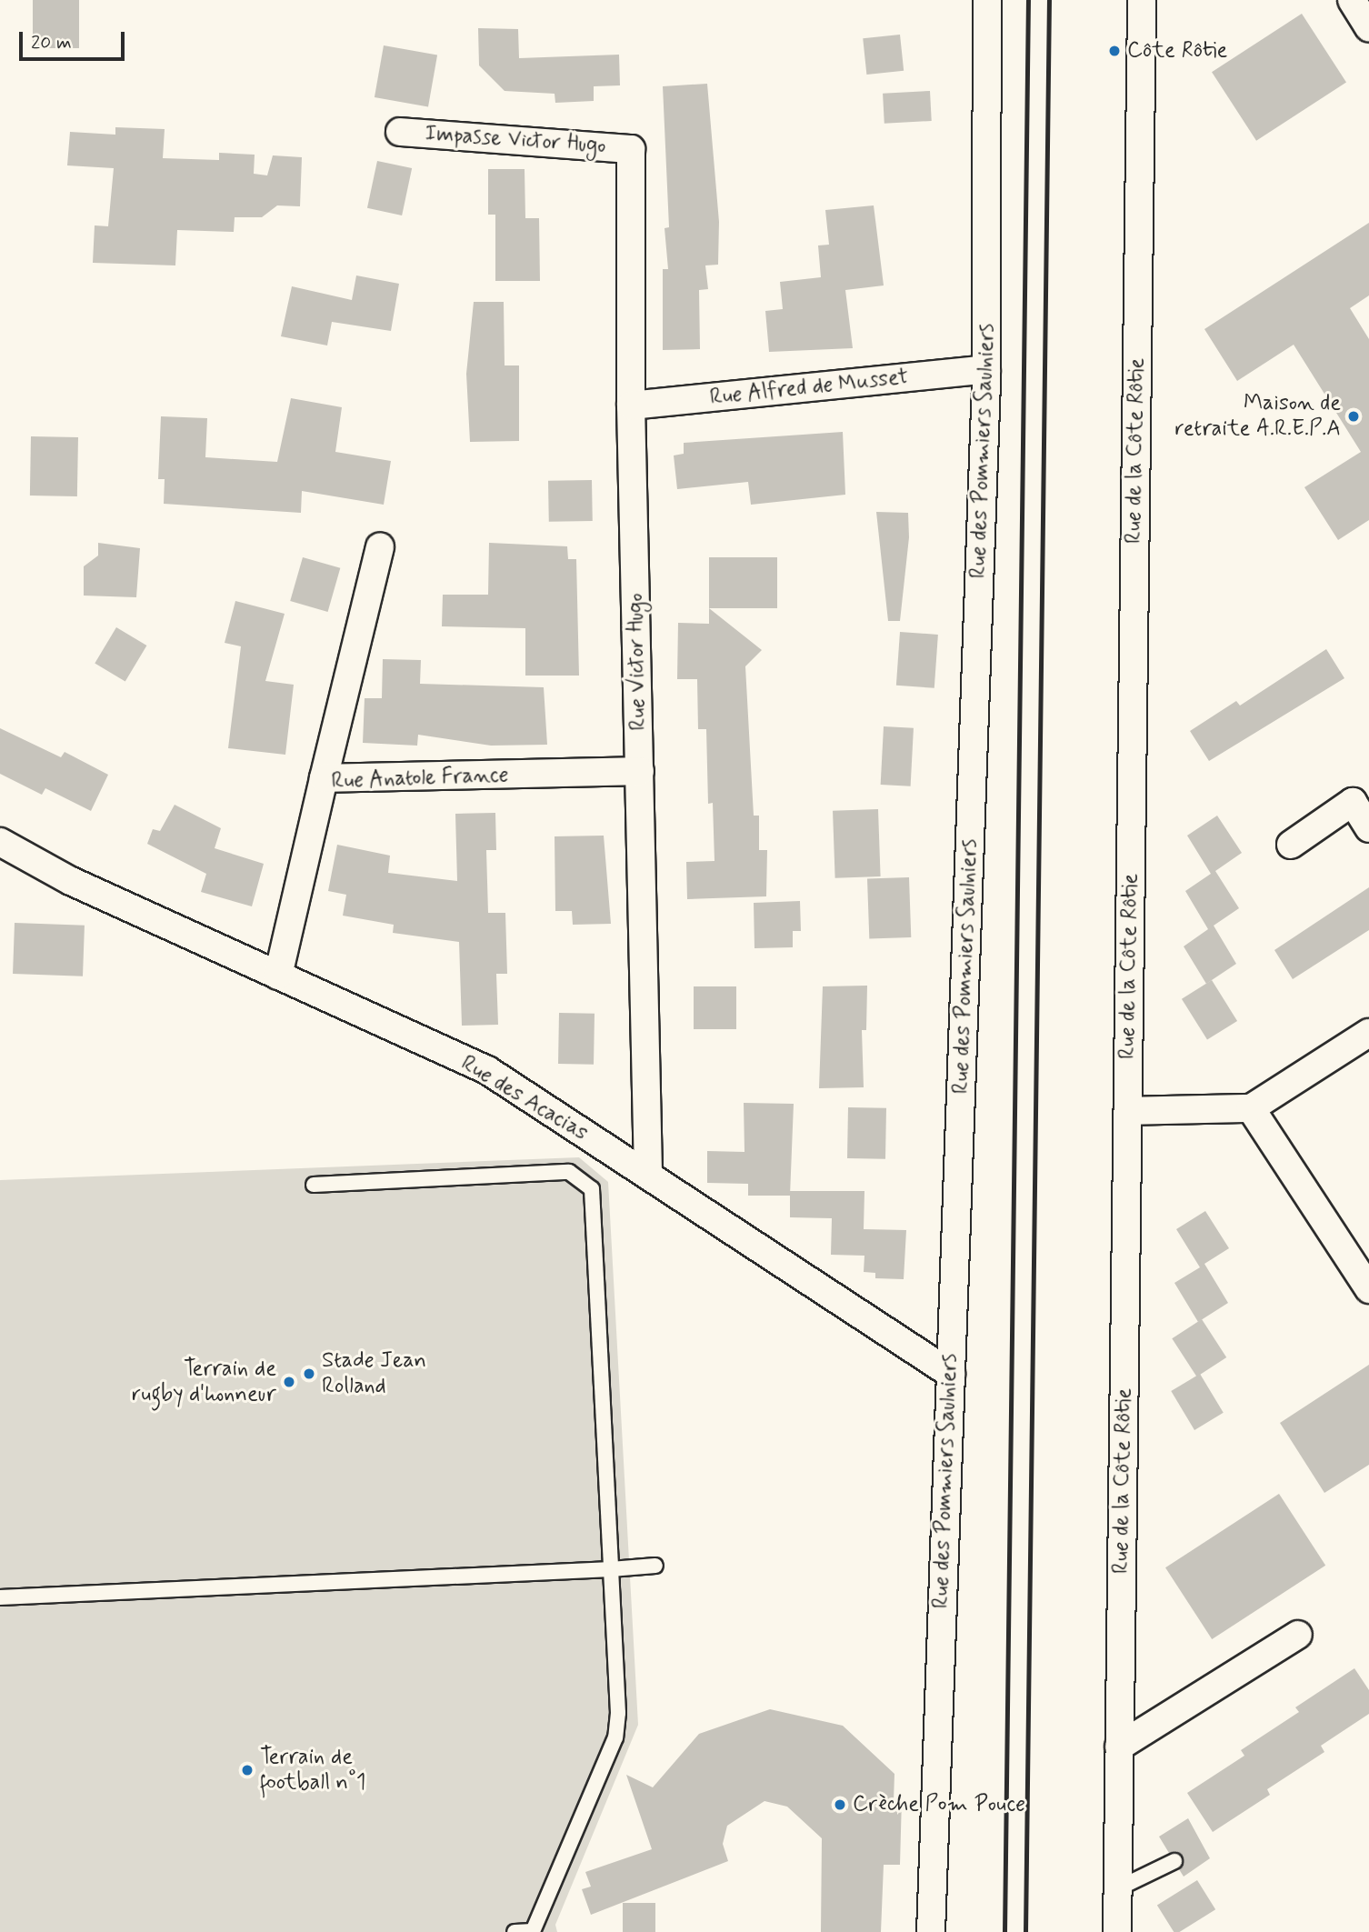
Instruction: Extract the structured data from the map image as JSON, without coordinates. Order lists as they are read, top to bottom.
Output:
{
  "streets": {
    "street": [
      "Impasse Victor Hugo",
      "Rue Alfred de Musset",
      "Rue des Pommiers Saulniers",
      "Rue de la Côte Rôtie",
      "Rue Victor Hugo",
      "Rue Anatole France",
      "Rue des Acacias"
    ]
  },
  "crossings": [
    ["Impasse Victor Hugo", "Rue Victor Hugo"],
    ["Rue Alfred de Musset", "Rue des Pommiers Saulniers"],
    ["Rue Alfred de Musset", "Rue Victor Hugo"],
    ["Rue des Pommiers Saulniers", "Rue des Acacias"],
    ["Rue Victor Hugo", "Rue Anatole France"],
    ["Rue Victor Hugo", "Rue des Acacias"],
    ["Rue Anatole France", "Rue des Acacias"]
  ],
  "places": [
    "Côte Rôtie",
    "Maison de retraite A.R.E.P.A",
    "Stade Jean Rolland",
    "Terrain de rugby d'honneur",
    "Terrain de football n°1",
    "Crèche Pom Pouce"
  ],
  "scale_bar": "20 m"
}
